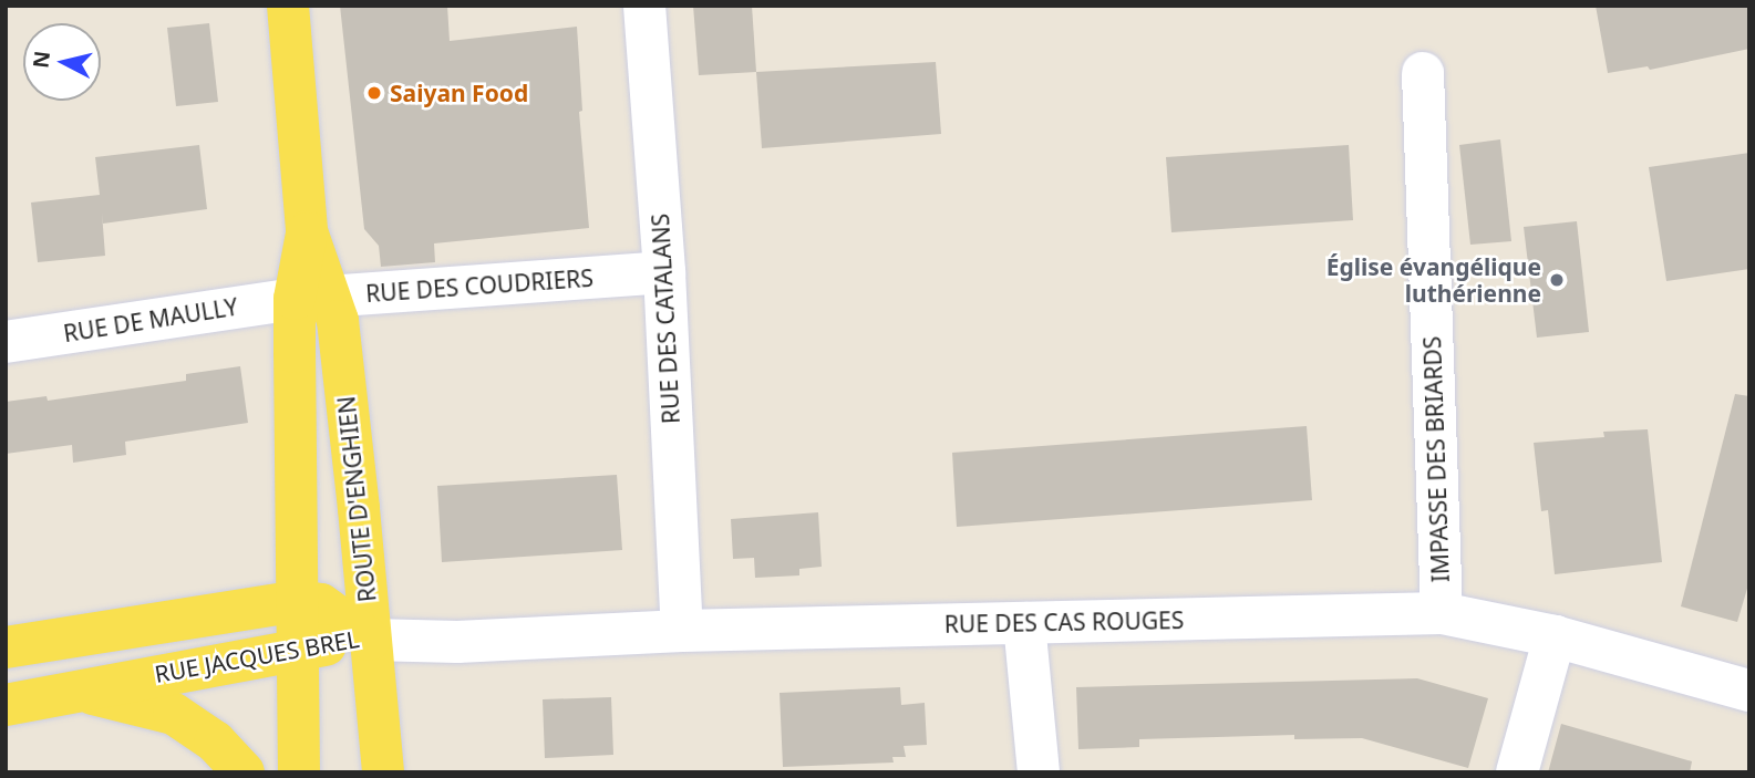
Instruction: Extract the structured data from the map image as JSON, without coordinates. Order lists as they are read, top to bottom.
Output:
{
  "streets": {
    "main road": ["ROUTE D'ENGHIEN", "RUE JACQUES BREL"],
    "street": [
      "RUE DES COUDRIERS",
      "RUE DES CATALANS",
      "RUE DE MAULLY",
      "IMPASSE DES BRIARDS",
      "RUE DES CAS ROUGES"
    ]
  },
  "crossings": [
    ["RUE DES COUDRIERS", "RUE DES CATALANS"],
    ["RUE DES COUDRIERS", "RUE DE MAULLY"],
    ["RUE DES COUDRIERS", "ROUTE D'ENGHIEN"],
    ["RUE DES CATALANS", "RUE DES CAS ROUGES"],
    ["RUE DE MAULLY", "ROUTE D'ENGHIEN"],
    ["IMPASSE DES BRIARDS", "RUE DES CAS ROUGES"],
    ["ROUTE D'ENGHIEN", "RUE DES CAS ROUGES"],
    ["ROUTE D'ENGHIEN", "RUE JACQUES BREL"],
    ["RUE DES CAS ROUGES", "RUE JACQUES BREL"]
  ],
  "places": ["Saiyan Food", "Église évangélique luthérienne"],
  "north": "left"
}
